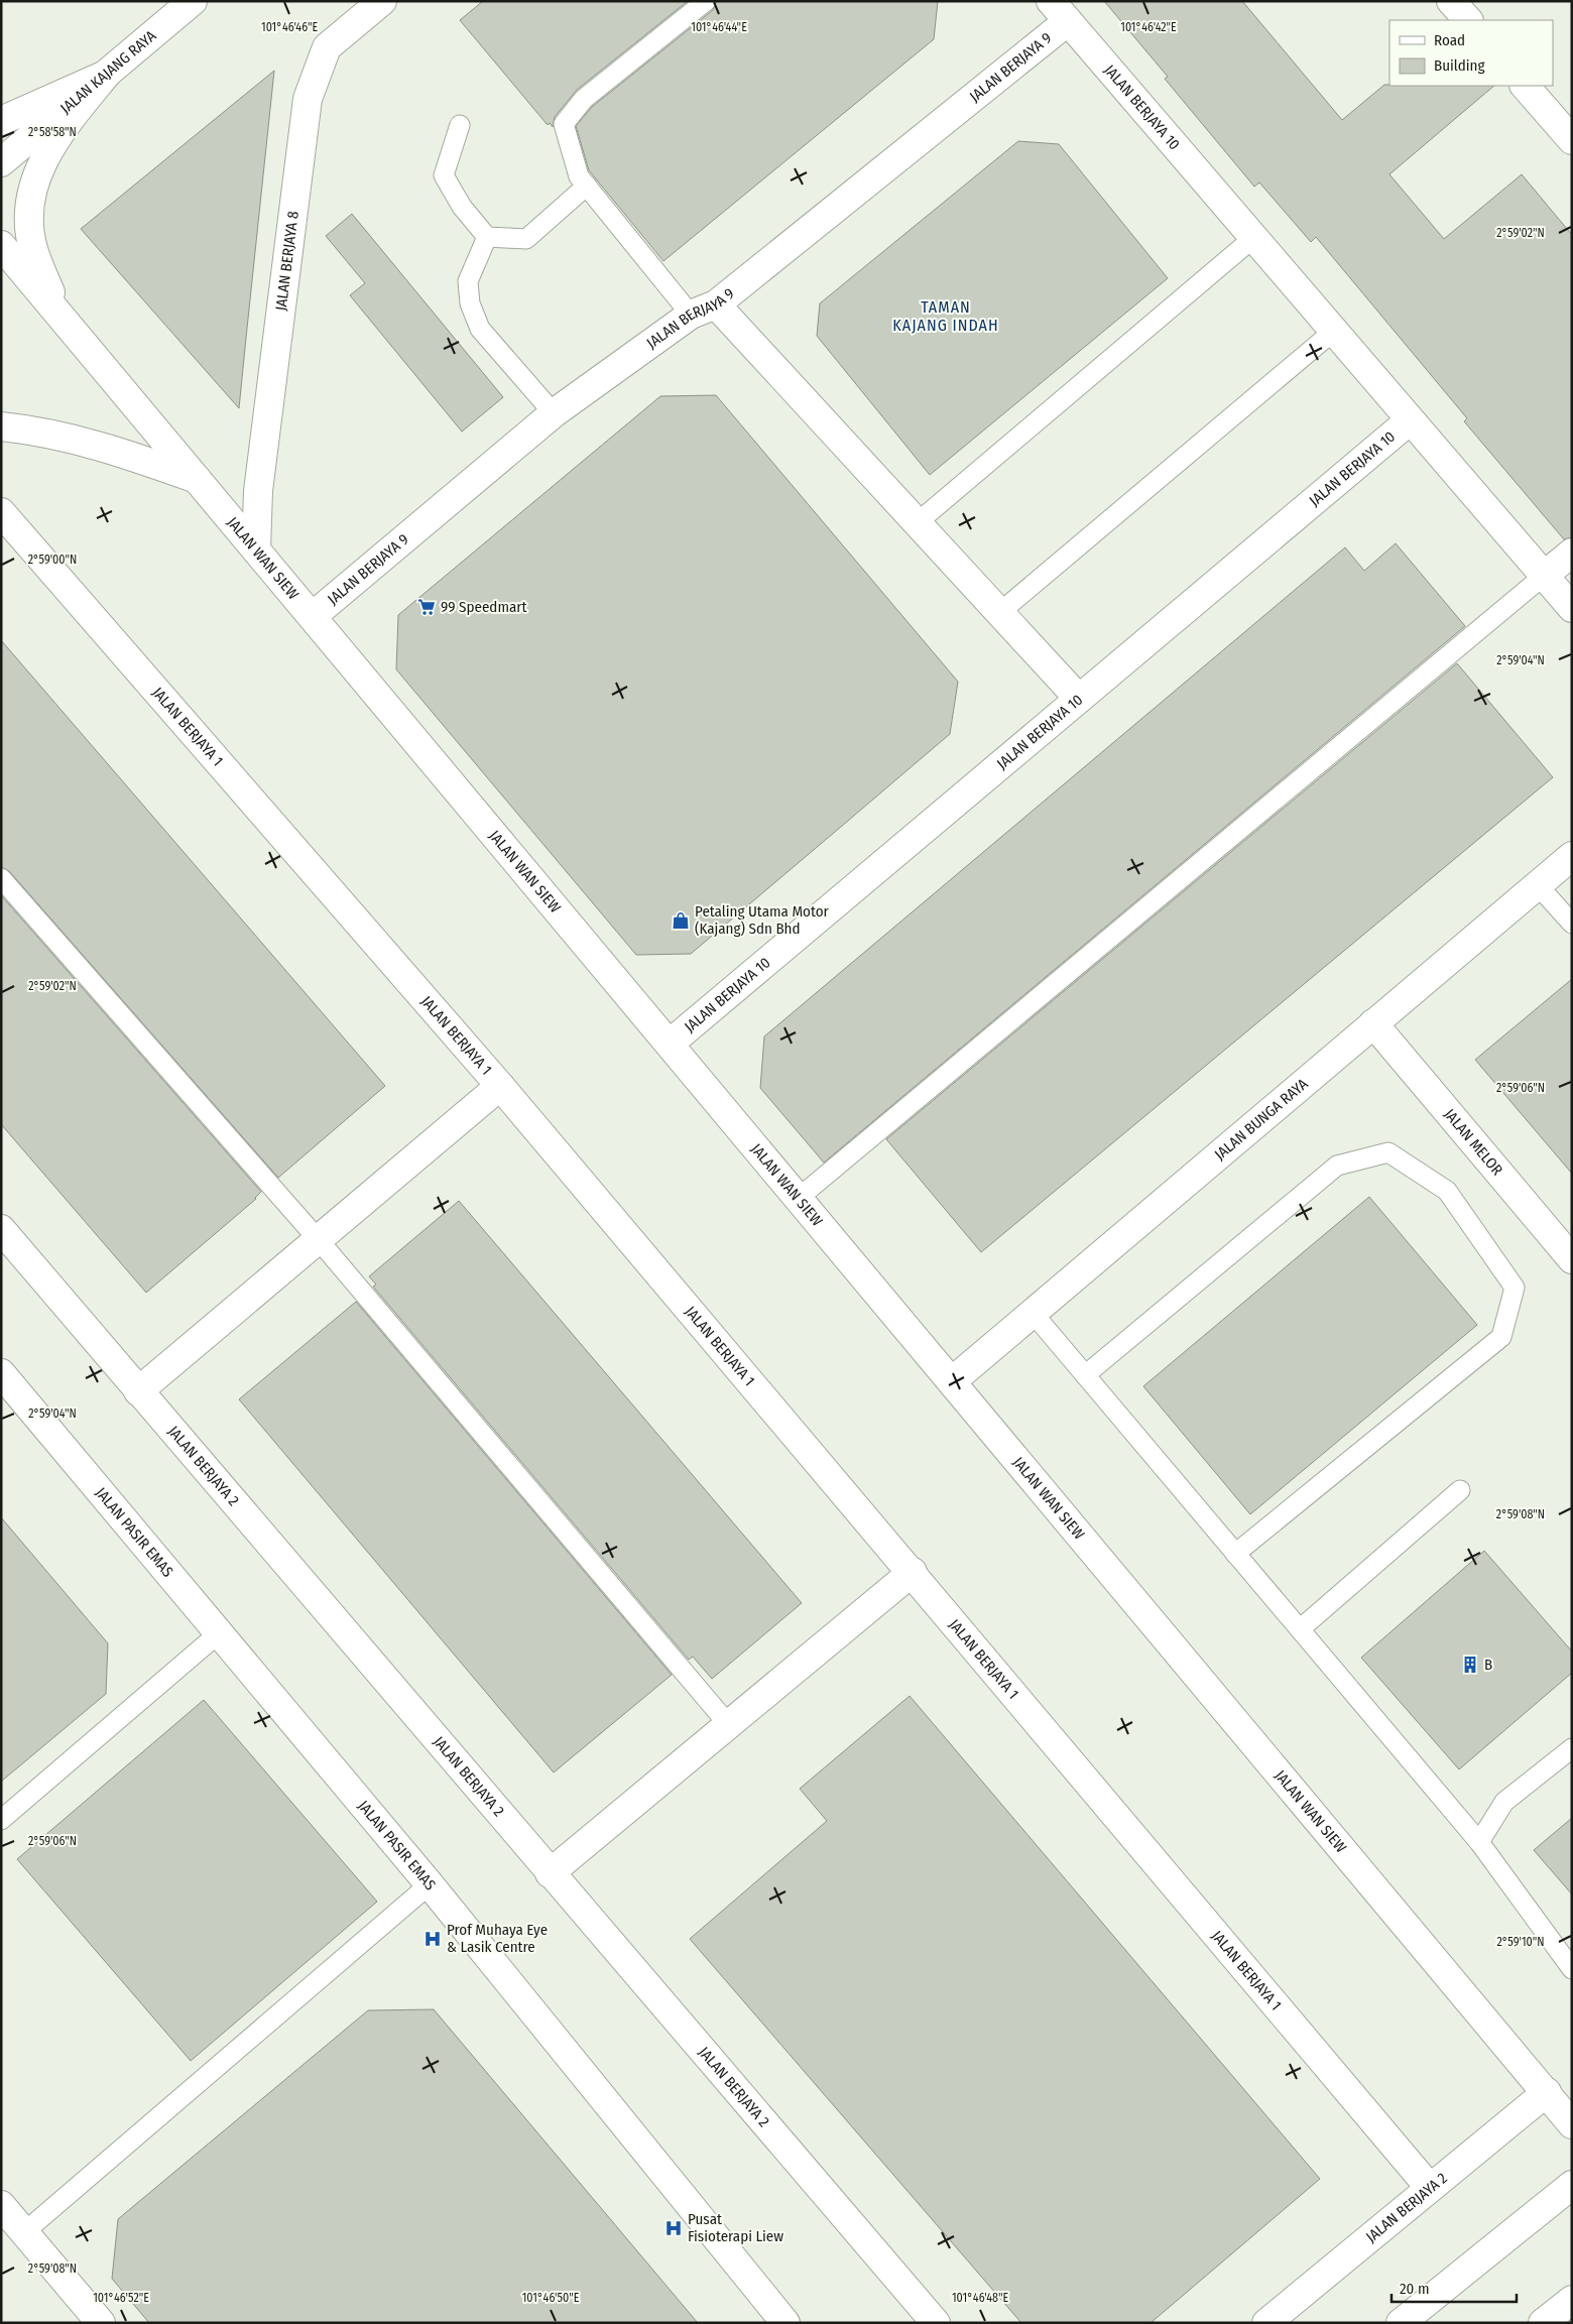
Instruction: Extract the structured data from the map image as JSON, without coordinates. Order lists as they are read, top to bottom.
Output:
{
  "streets": {
    "street": [
      "JALAN BERJAYA 9",
      "JALAN KAJANG RAYA",
      "JALAN BERJAYA 10",
      "JALAN BERJAYA 8",
      "JALAN WAN SIEW",
      "JALAN BERJAYA 1",
      "JALAN BUNGA RAYA",
      "JALAN MELOR",
      "JALAN BERJAYA 2",
      "JALAN PASIR EMAS"
    ]
  },
  "crossings": [
    ["JALAN BERJAYA 9", "JALAN BERJAYA 10"],
    ["JALAN BERJAYA 9", "JALAN WAN SIEW"],
    ["JALAN BERJAYA 10", "JALAN WAN SIEW"],
    ["JALAN BERJAYA 8", "JALAN WAN SIEW"],
    ["JALAN WAN SIEW", "JALAN BUNGA RAYA"],
    ["JALAN WAN SIEW", "JALAN BERJAYA 2"],
    ["JALAN BERJAYA 1", "JALAN BERJAYA 2"],
    ["JALAN BUNGA RAYA", "JALAN MELOR"]
  ],
  "districts": ["TAMAN KAJANG INDAH"],
  "places": {
    "supermarket": ["99 Speedmart"],
    "shop": ["Petaling Utama Motor (Kajang) Sdn Bhd"],
    "building": ["B"],
    "hospital": ["Prof Muhaya Eye & Lasik Centre", "Pusat Fisioterapi Liew"]
  },
  "legend": ["Road", "Building"],
  "scale_bar": "20 m",
  "coordinates": [
    "101°46'46\"E",
    "101°46'44\"E",
    "101°46'42\"E",
    "2°58'58\"N",
    "2°59'02\"N",
    "2°59'00\"N",
    "2°59'04\"N",
    "2°59'06\"N",
    "2°59'08\"N",
    "2°59'10\"N",
    "101°46'52\"E",
    "101°46'50\"E",
    "101°46'48\"E"
  ]
}
